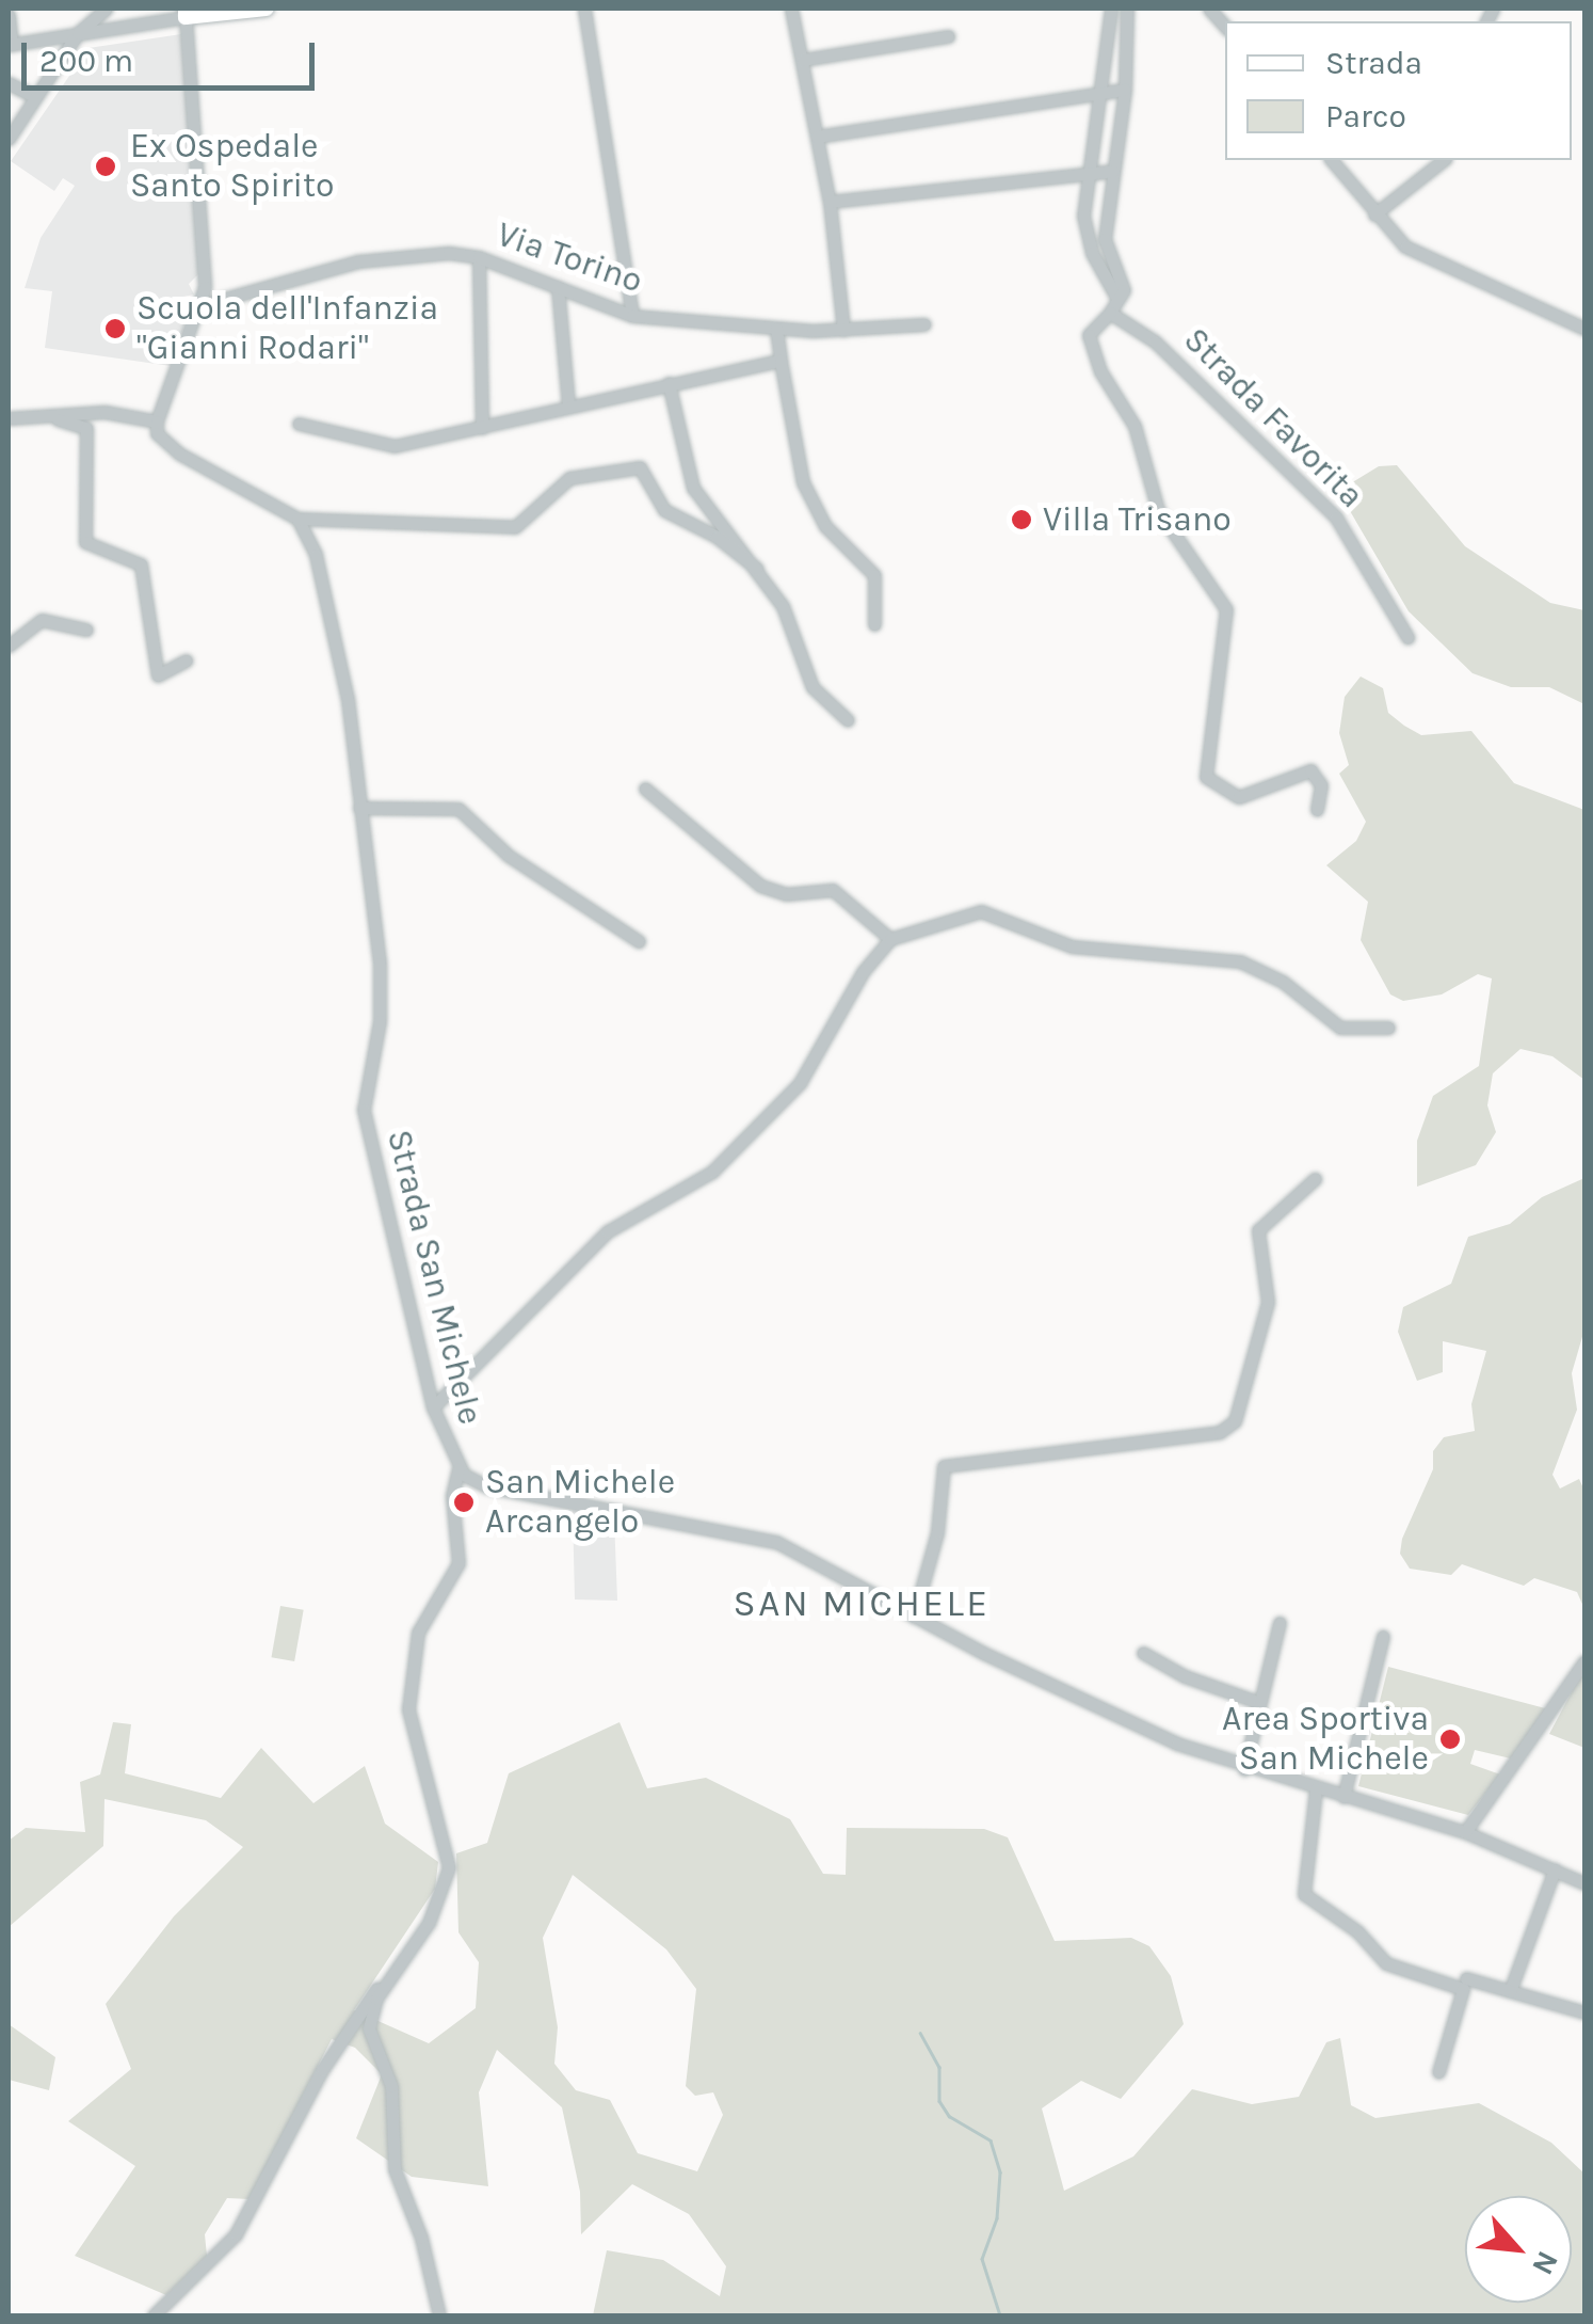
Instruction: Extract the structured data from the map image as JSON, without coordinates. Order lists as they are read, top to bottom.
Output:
{
  "streets": {
    "street": ["Via Torino", "Strada Favorita", "Strada San Michele"]
  },
  "districts": ["SAN MICHELE"],
  "places": [
    "Ex Ospedale Santo Spirito",
    "Scuola dell'Infanzia \"Gianni Rodari\"",
    "Villa Trisano",
    "San Michele Arcangelo",
    "Area Sportiva San Michele"
  ],
  "legend": ["Strada", "Parco"],
  "scale_bar": "200 m",
  "north": "bottom right"
}
